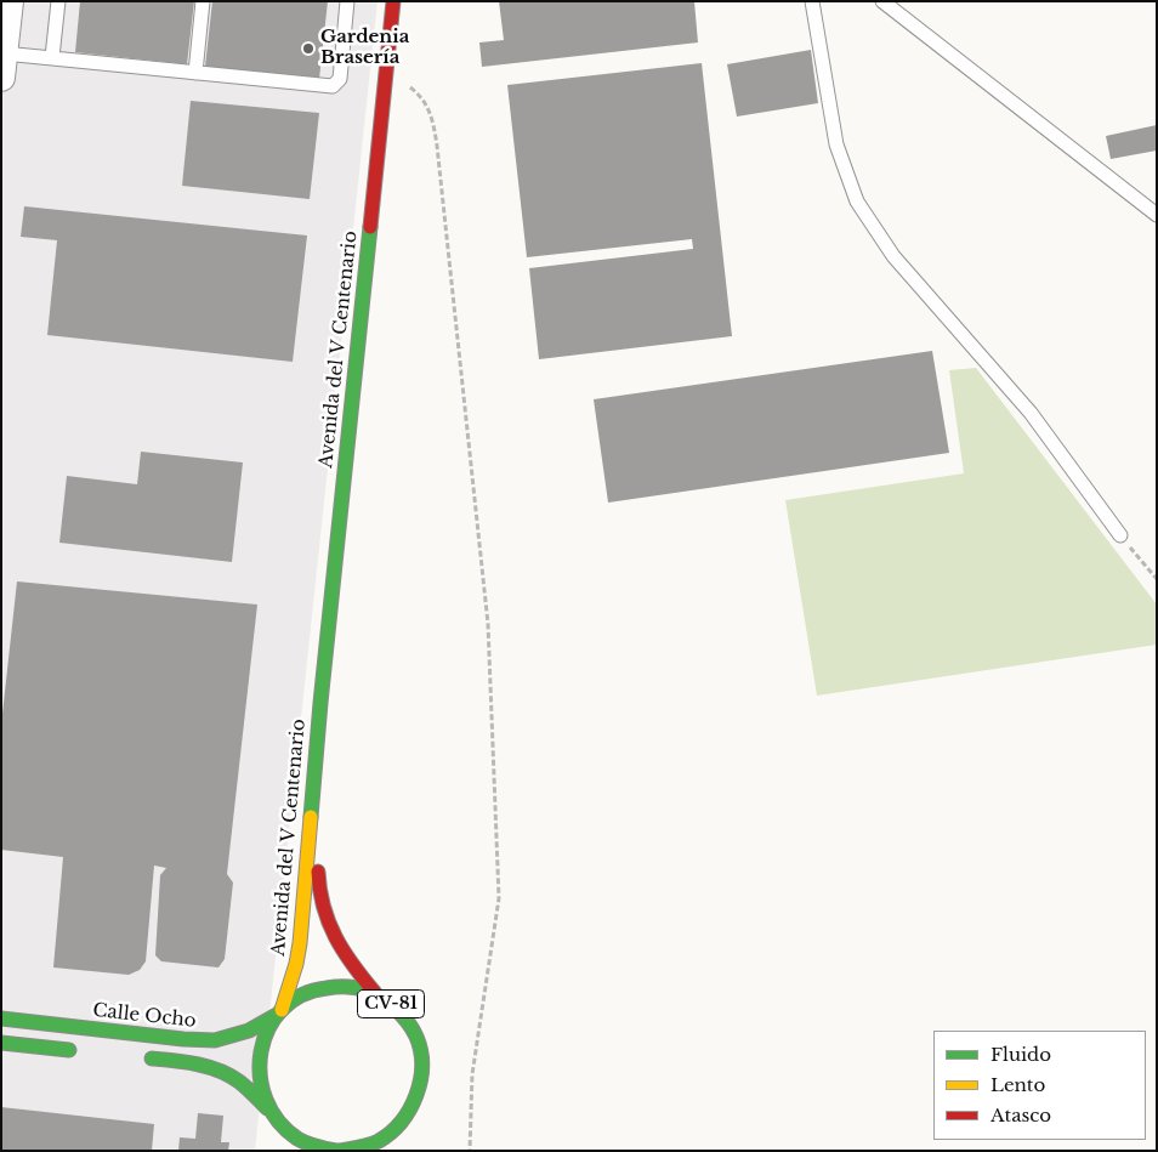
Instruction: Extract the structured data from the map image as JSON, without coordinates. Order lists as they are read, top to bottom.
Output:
{
  "streets": {
    "main road": ["Avenida del V Centenario", "CV-81", "Calle Ocho"]
  },
  "crossings": [
    ["Avenida del V Centenario", "CV-81"],
    ["Avenida del V Centenario", "Calle Ocho"],
    ["CV-81", "Calle Ocho"]
  ],
  "places": ["Gardenia Brasería"],
  "legend": ["Fluido", "Lento", "Atasco"]
}
